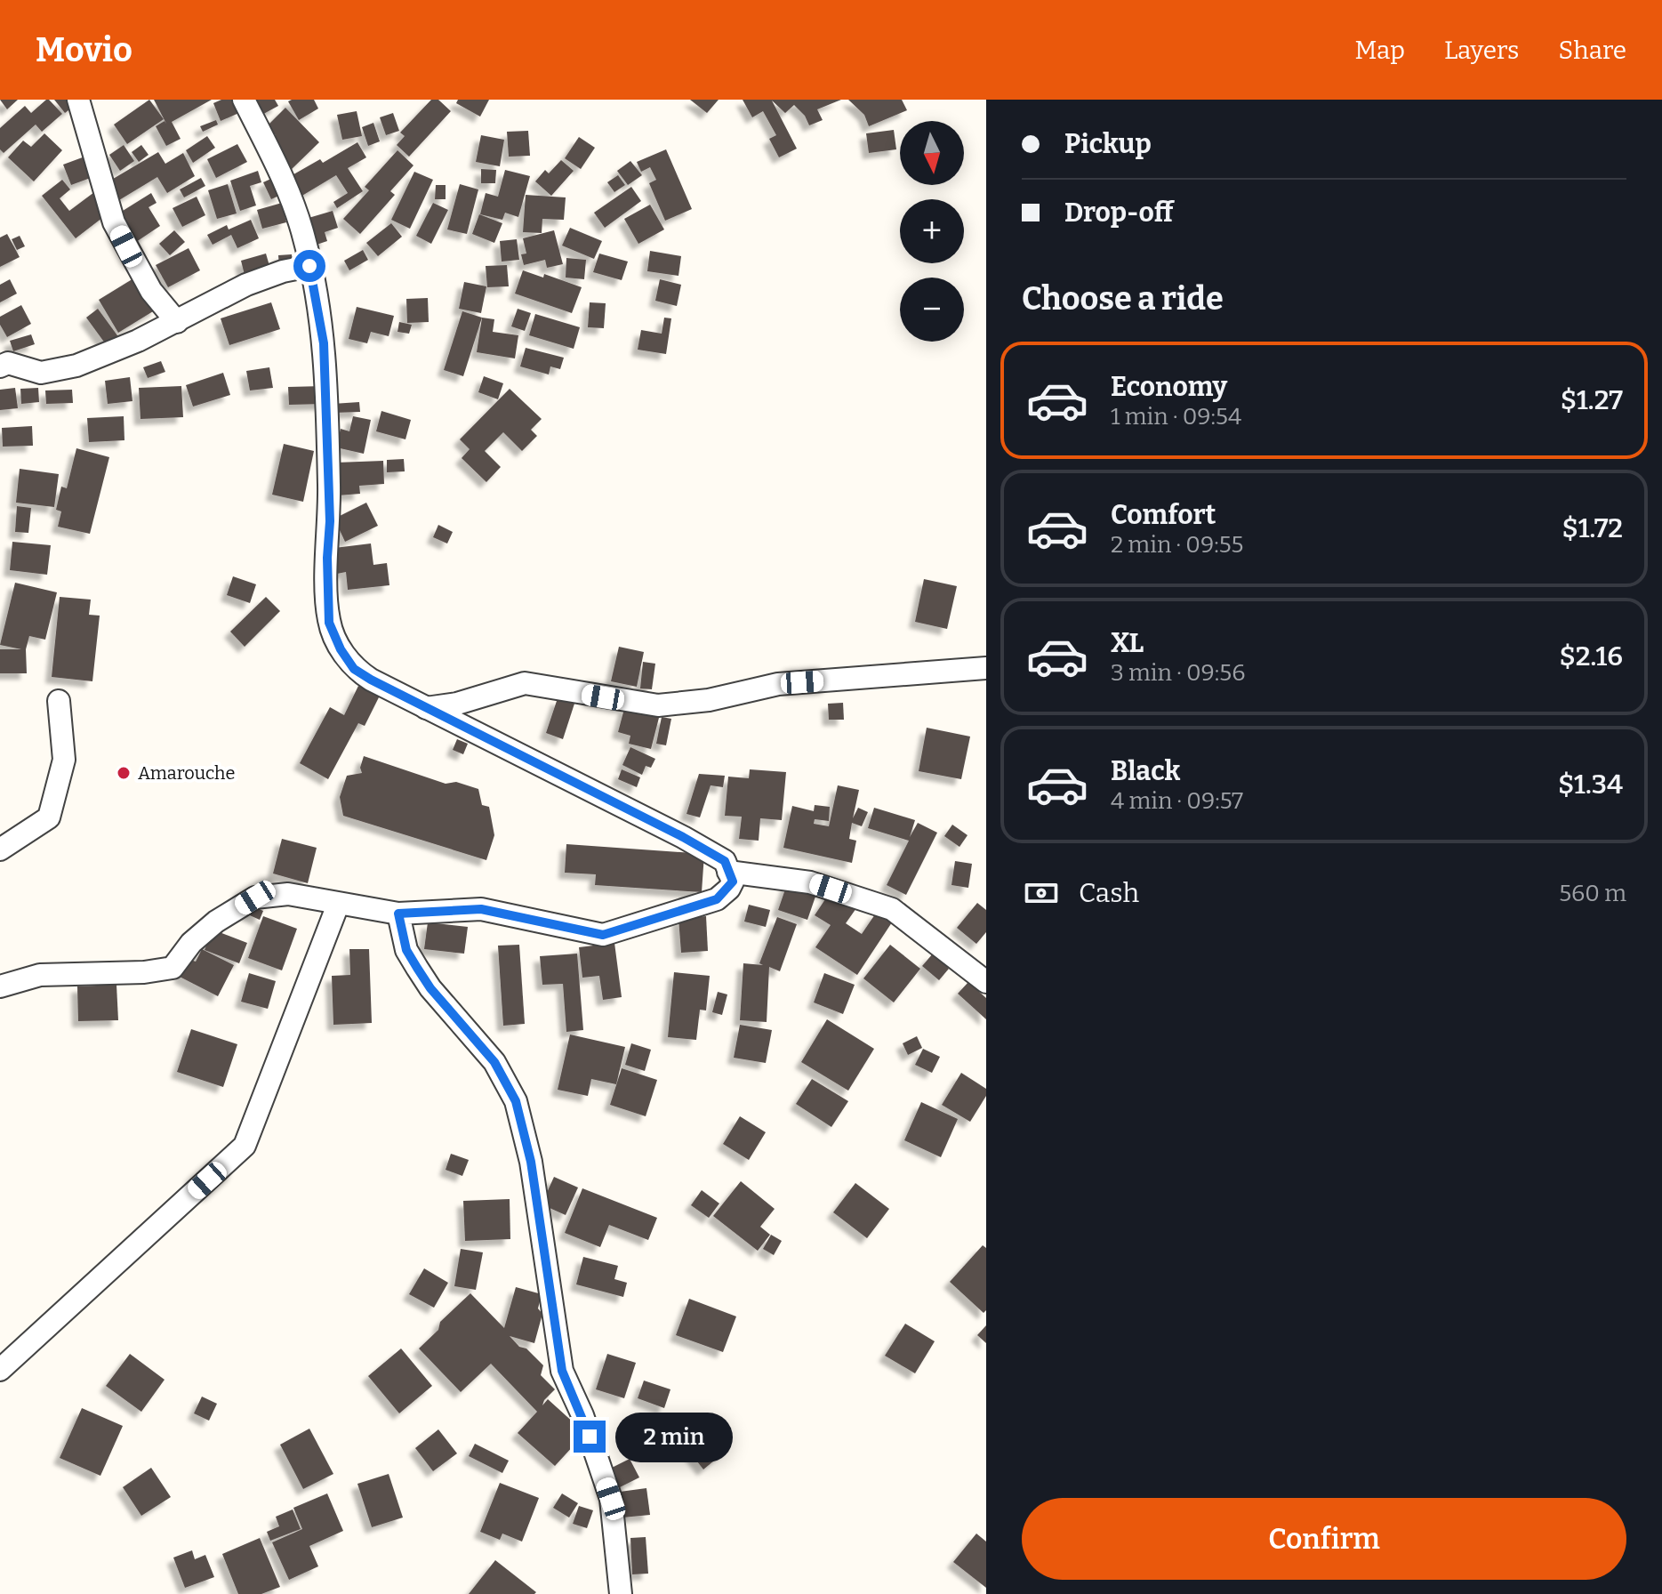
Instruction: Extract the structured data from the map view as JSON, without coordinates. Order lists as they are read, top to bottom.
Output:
{
  "places": ["Amarouche"],
  "north": "bottom",
  "page": {
    "header": "Movio",
    "nav": ["Map", "Layers", "Share"],
    "banner": ["Pickup", "Drop-off"],
    "map_buttons": ["+", "−"],
    "heading": "Choose a ride",
    "list": [
      {
        "name": "Economy",
        "note": "1 min · 09:54",
        "value": "$1.27"
      },
      {
        "name": "Comfort",
        "note": "2 min · 09:55",
        "value": "$1.72"
      },
      {
        "name": "XL",
        "note": "3 min · 09:56",
        "value": "$2.16"
      },
      {
        "name": "Black",
        "note": "4 min · 09:57",
        "value": "$1.34"
      }
    ],
    "pay": ["Cash", "560 m"],
    "bubble": "2 min",
    "buttons": "Confirm"
  }
}
